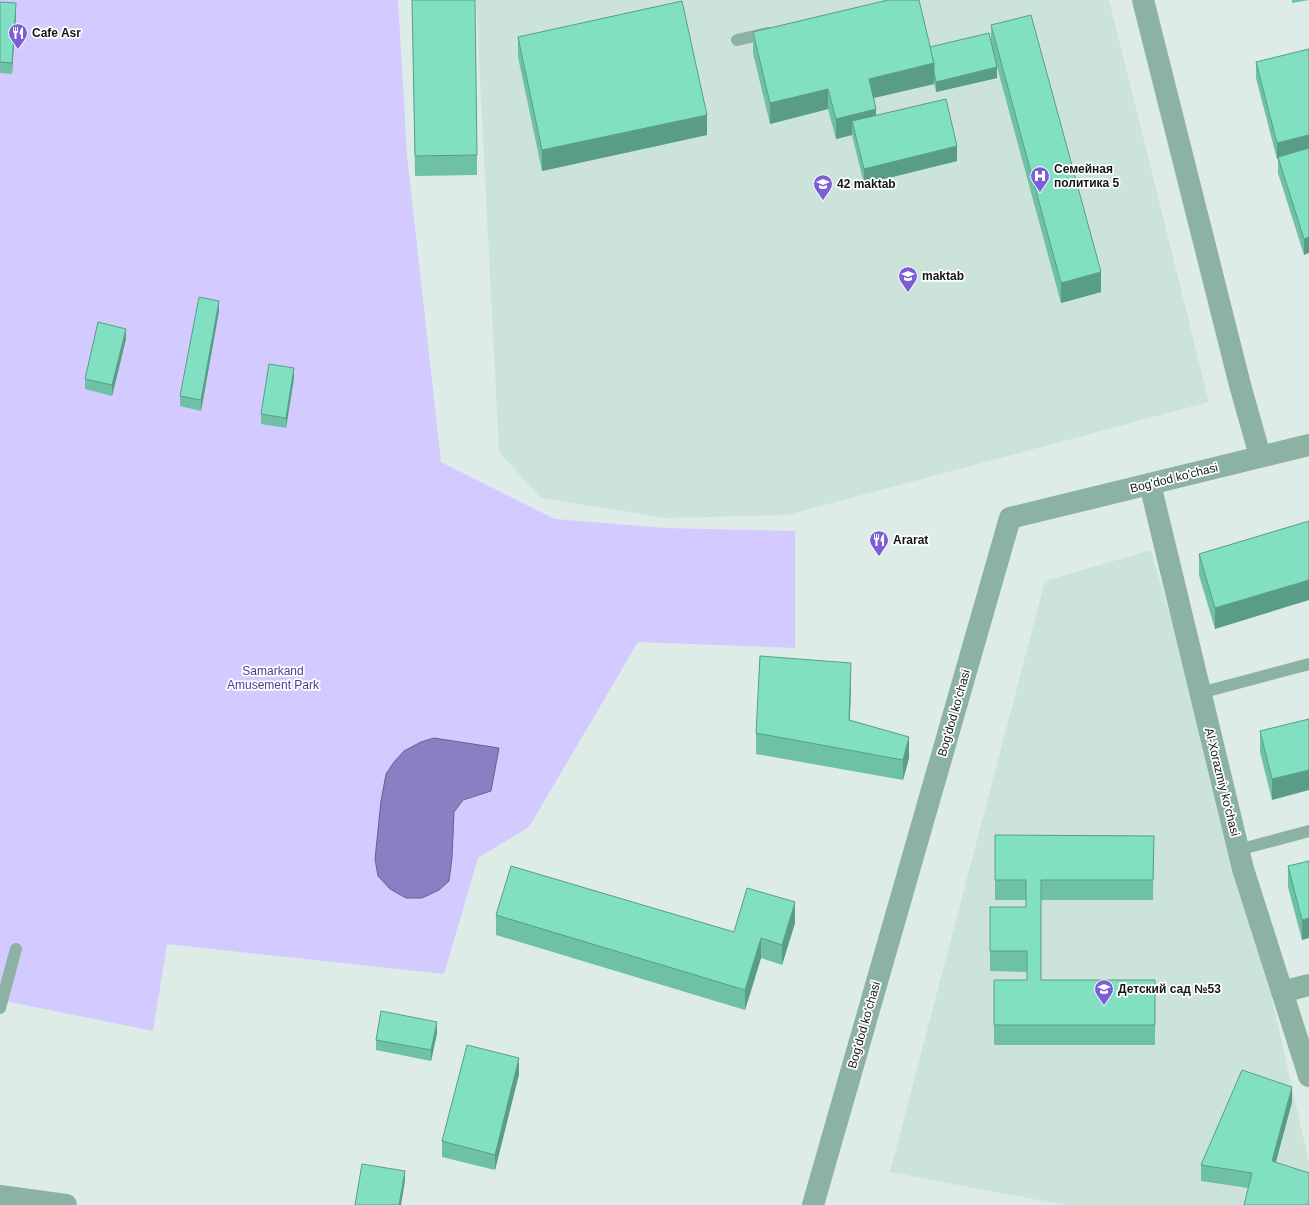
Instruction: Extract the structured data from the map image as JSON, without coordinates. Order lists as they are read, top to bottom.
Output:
{
  "streets": {
    "street": ["Bog'dod ko'chasi", "Al-Xorazmiy ko'chasi"]
  },
  "crossings": [
    ["Bog'dod ko'chasi", "Al-Xorazmiy ko'chasi"]
  ],
  "parks": ["Samarkand Amusement Park"],
  "places": {
    "restaurant": ["Cafe Asr", "Ararat"],
    "hospital": ["Семейная политика 5"],
    "school or university": ["42 maktab", "maktab", "Детский сад №53"]
  }
}
